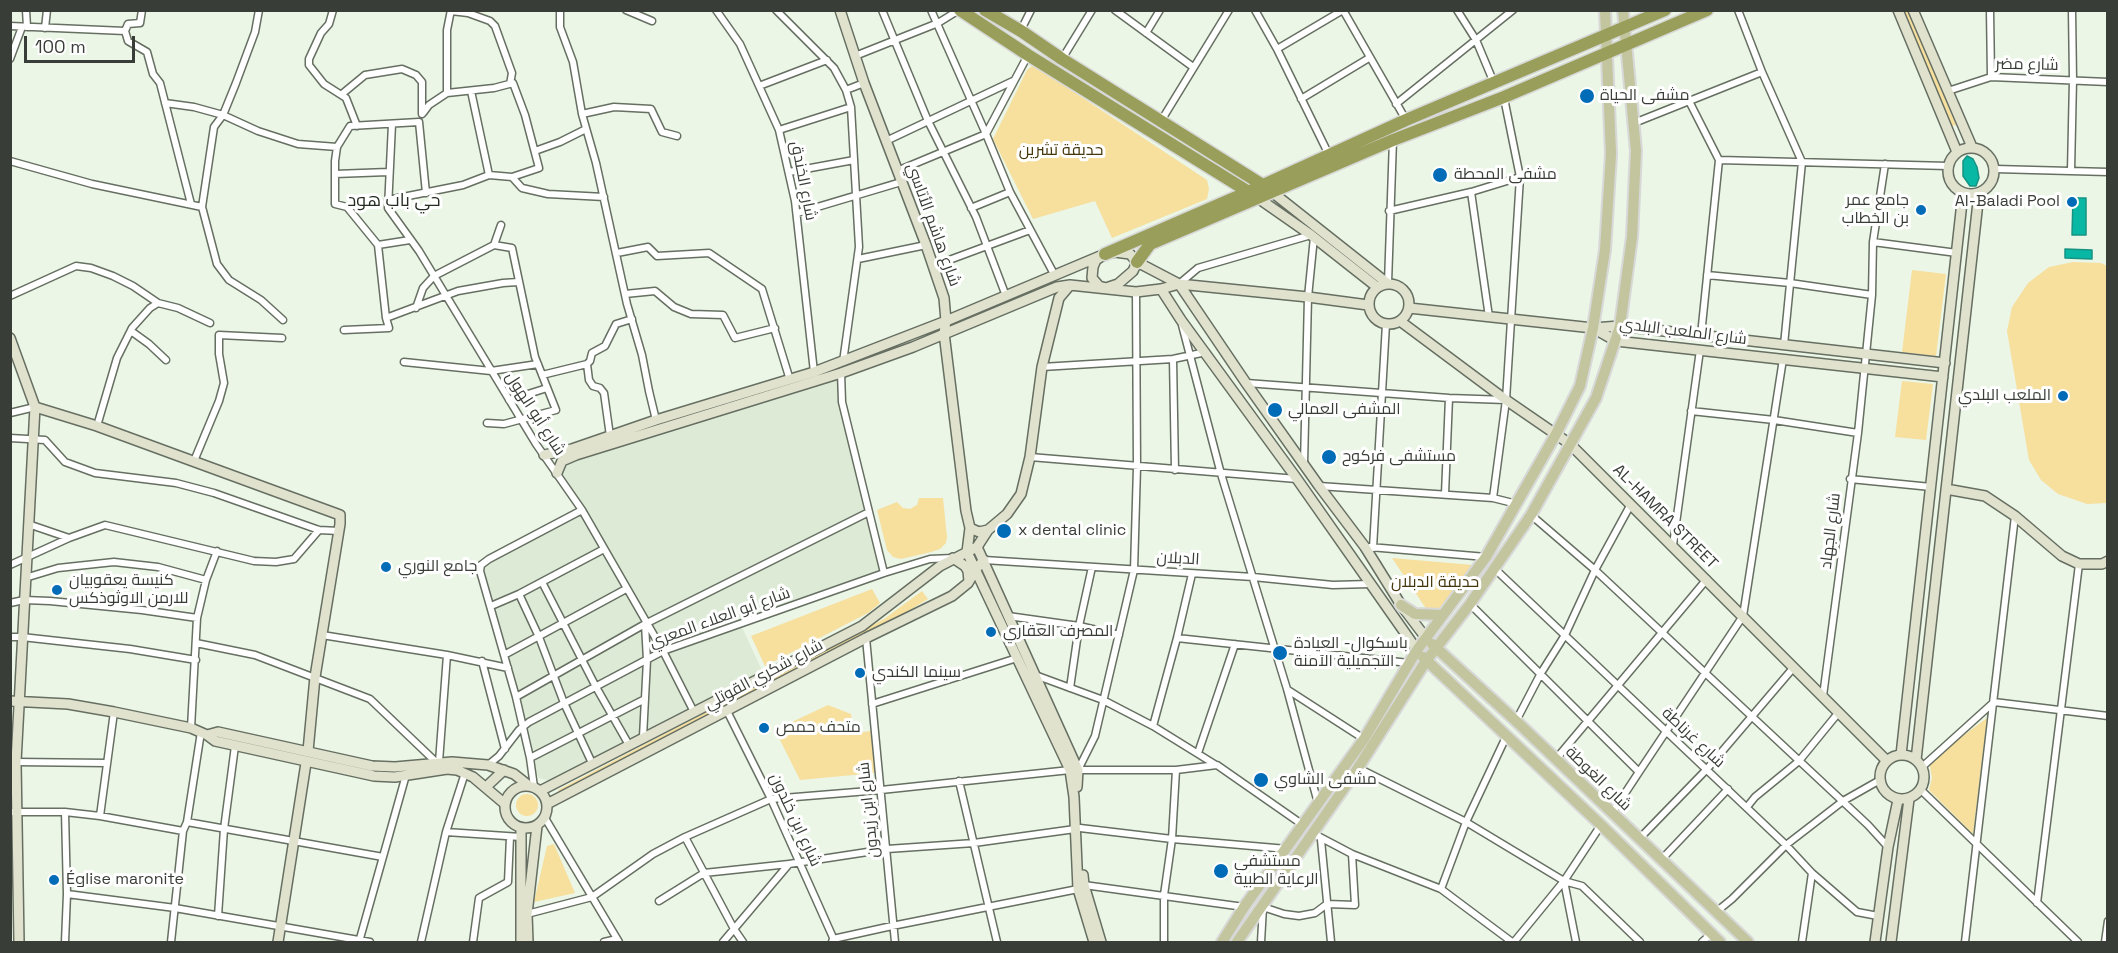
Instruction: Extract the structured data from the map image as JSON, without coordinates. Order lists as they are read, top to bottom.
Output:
{
  "streets": {
    "main road": [
      "شارع هاشم الأتاسي",
      "شارع الملعب البلدي",
      "AL-HAMRA STREET",
      "شارع شكري القوتلي",
      "شارع الغوطة"
    ],
    "street": [
      "شارع مضر",
      "شارع الخندق",
      "شارع أبو الهول",
      "شارع الجهاد",
      "الدبلان",
      "شارع أبو العلاء المعري",
      "شارع غرناطة",
      "شارع ابن زيدون",
      "شارع ابن خلدون"
    ]
  },
  "crossings": [
    ["شارع هاشم الأتاسي", "شارع شكري القوتلي"],
    ["شارع الملعب البلدي", "شارع الجهاد"],
    ["شارع أبو الهول", "شارع أبو العلاء المعري"],
    ["شارع أبو الهول", "شارع شكري القوتلي"],
    ["AL-HAMRA STREET", "شارع الجهاد"],
    ["الدبلان", "شارع شكري القوتلي"],
    ["شارع أبو العلاء المعري", "شارع شكري القوتلي"],
    ["شارع شكري القوتلي", "شارع ابن زيدون"],
    ["شارع شكري القوتلي", "شارع ابن خلدون"]
  ],
  "districts": ["حي باب هود"],
  "parks": ["حديقة تشرين", "حديقة الدبلان"],
  "places": [
    "مشفى الحياة",
    "مشفى المحطة",
    "Al-Baladi Pool",
    "جامع عمر بن الخطاب",
    "الملعب البلدي",
    "المشفى العمالي",
    "مستشفى فركوح",
    "x dental clinic",
    "جامع النوري",
    "كنيسة يعقوبيان للارمن الاوثوذكس",
    "المصرف العقاري",
    "باسكوال- العيادة التجميلية الآمنة",
    "سينما الكندي",
    "متحف حمص",
    "مشفى الشاوي",
    "مستشفى الرعاية الطبية",
    "Église maronite"
  ],
  "scale_bar": "100 m"
}
